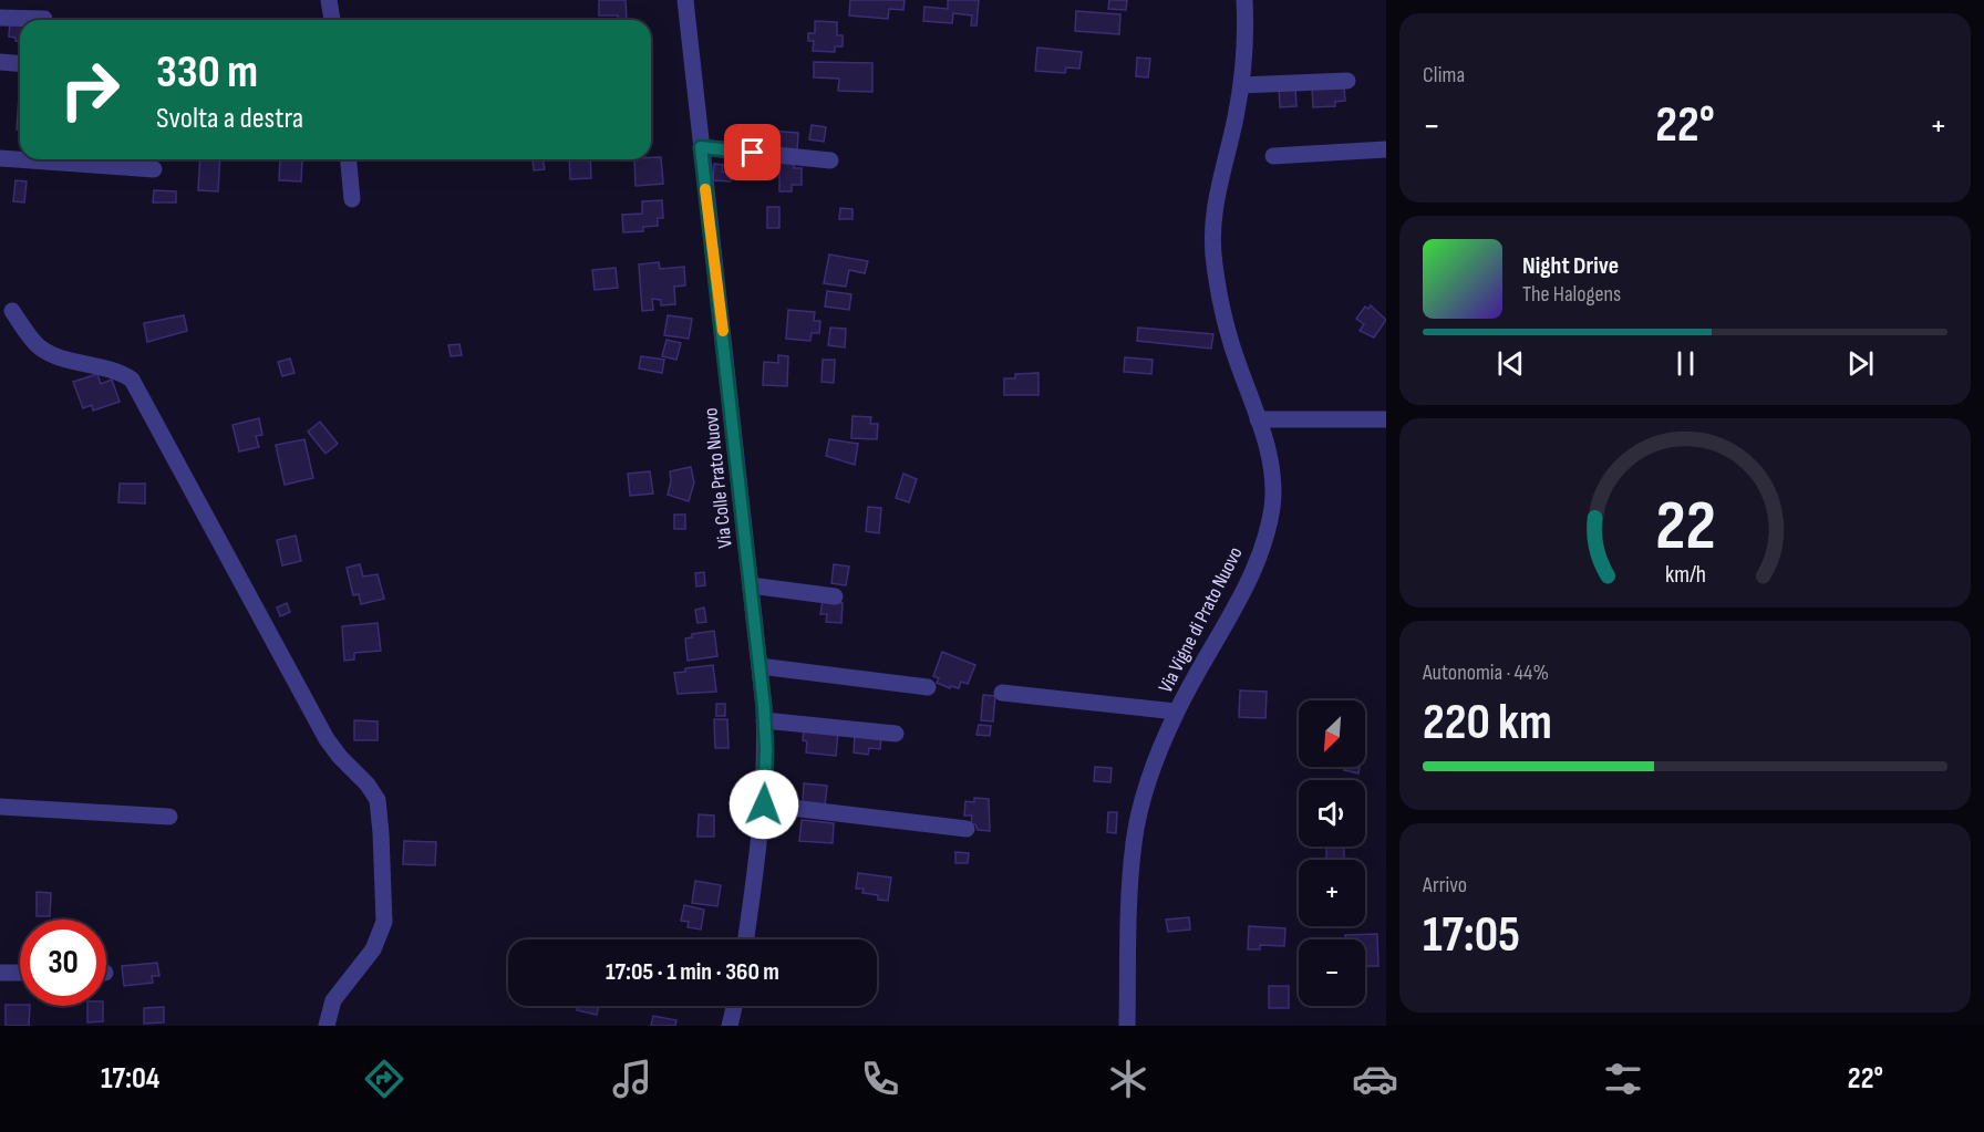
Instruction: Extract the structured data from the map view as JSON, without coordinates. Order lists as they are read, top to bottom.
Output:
{
  "streets": {
    "street": ["Via Colle Prato Nuovo", "Via Vigne di Prato Nuovo"]
  },
  "north": "bottom left",
  "page": {
    "tile": [
      "Clima",
      ["Autonomia · 44%", "220 km"],
      ["Arrivo", "17:05"]
    ],
    "turn": ["330 m", "Svolta a destra"],
    "heat": ["−", "22°", "+"],
    "song": ["Night Drive", "The Halogens"],
    "map_buttons": ["+", "−"],
    "limit": "30",
    "trip": "17:05 · 1 min · 360 m",
    "tabs": ["17:04", "22°"],
    "gauge": ["22", "km/h"]
  }
}
